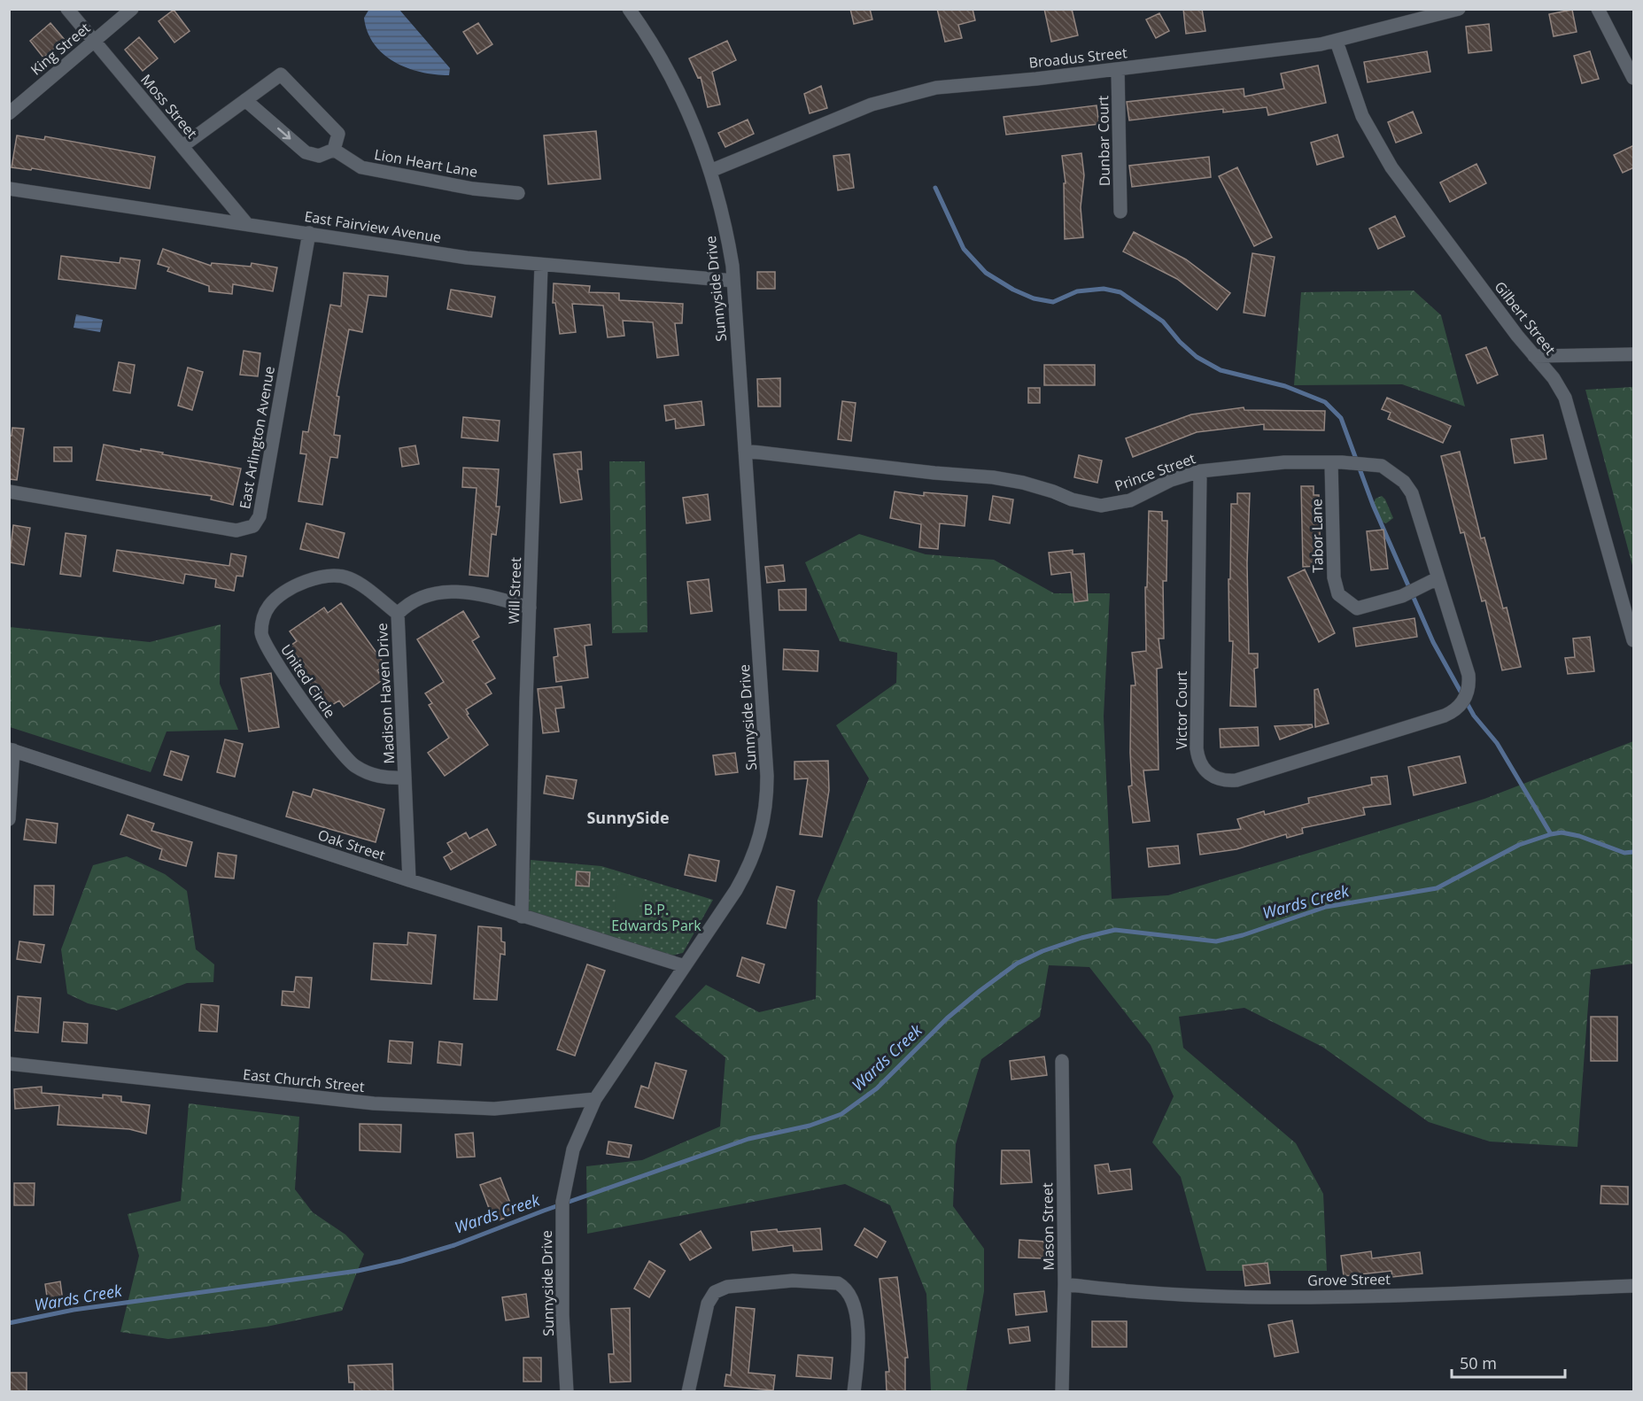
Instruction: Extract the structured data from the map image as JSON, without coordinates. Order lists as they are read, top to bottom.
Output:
{
  "streets": {
    "street": [
      "King Street",
      "Broadus Street",
      "Moss Street",
      "Dunbar Court",
      "Lion Heart Lane",
      "East Fairview Avenue",
      "Sunnyside Drive",
      "Gilbert Street",
      "East Arlington Avenue",
      "Prince Street",
      "Tabor Lane",
      "Will Street",
      "United Circle",
      "Madison Haven Drive",
      "Victor Court",
      "Oak Street",
      "East Church Street",
      "Mason Street",
      "Grove Street"
    ]
  },
  "crossings": [
    ["King Street", "Moss Street"],
    ["Broadus Street", "Dunbar Court"],
    ["Broadus Street", "Sunnyside Drive"],
    ["Broadus Street", "Gilbert Street"],
    ["Moss Street", "East Fairview Avenue"],
    ["East Fairview Avenue", "Sunnyside Drive"],
    ["East Fairview Avenue", "East Arlington Avenue"],
    ["East Fairview Avenue", "Will Street"],
    ["Sunnyside Drive", "Prince Street"],
    ["Sunnyside Drive", "Oak Street"],
    ["Sunnyside Drive", "East Church Street"],
    ["Prince Street", "Tabor Lane"],
    ["Prince Street", "Victor Court"],
    ["Will Street", "Madison Haven Drive"],
    ["Will Street", "Oak Street"],
    ["United Circle", "Madison Haven Drive"],
    ["Madison Haven Drive", "Oak Street"],
    ["Mason Street", "Grove Street"]
  ],
  "districts": ["SunnySide"],
  "water": ["Wards Creek"],
  "parks": ["B.P. Edwards Park"],
  "scale_bar": "50 m"
}
